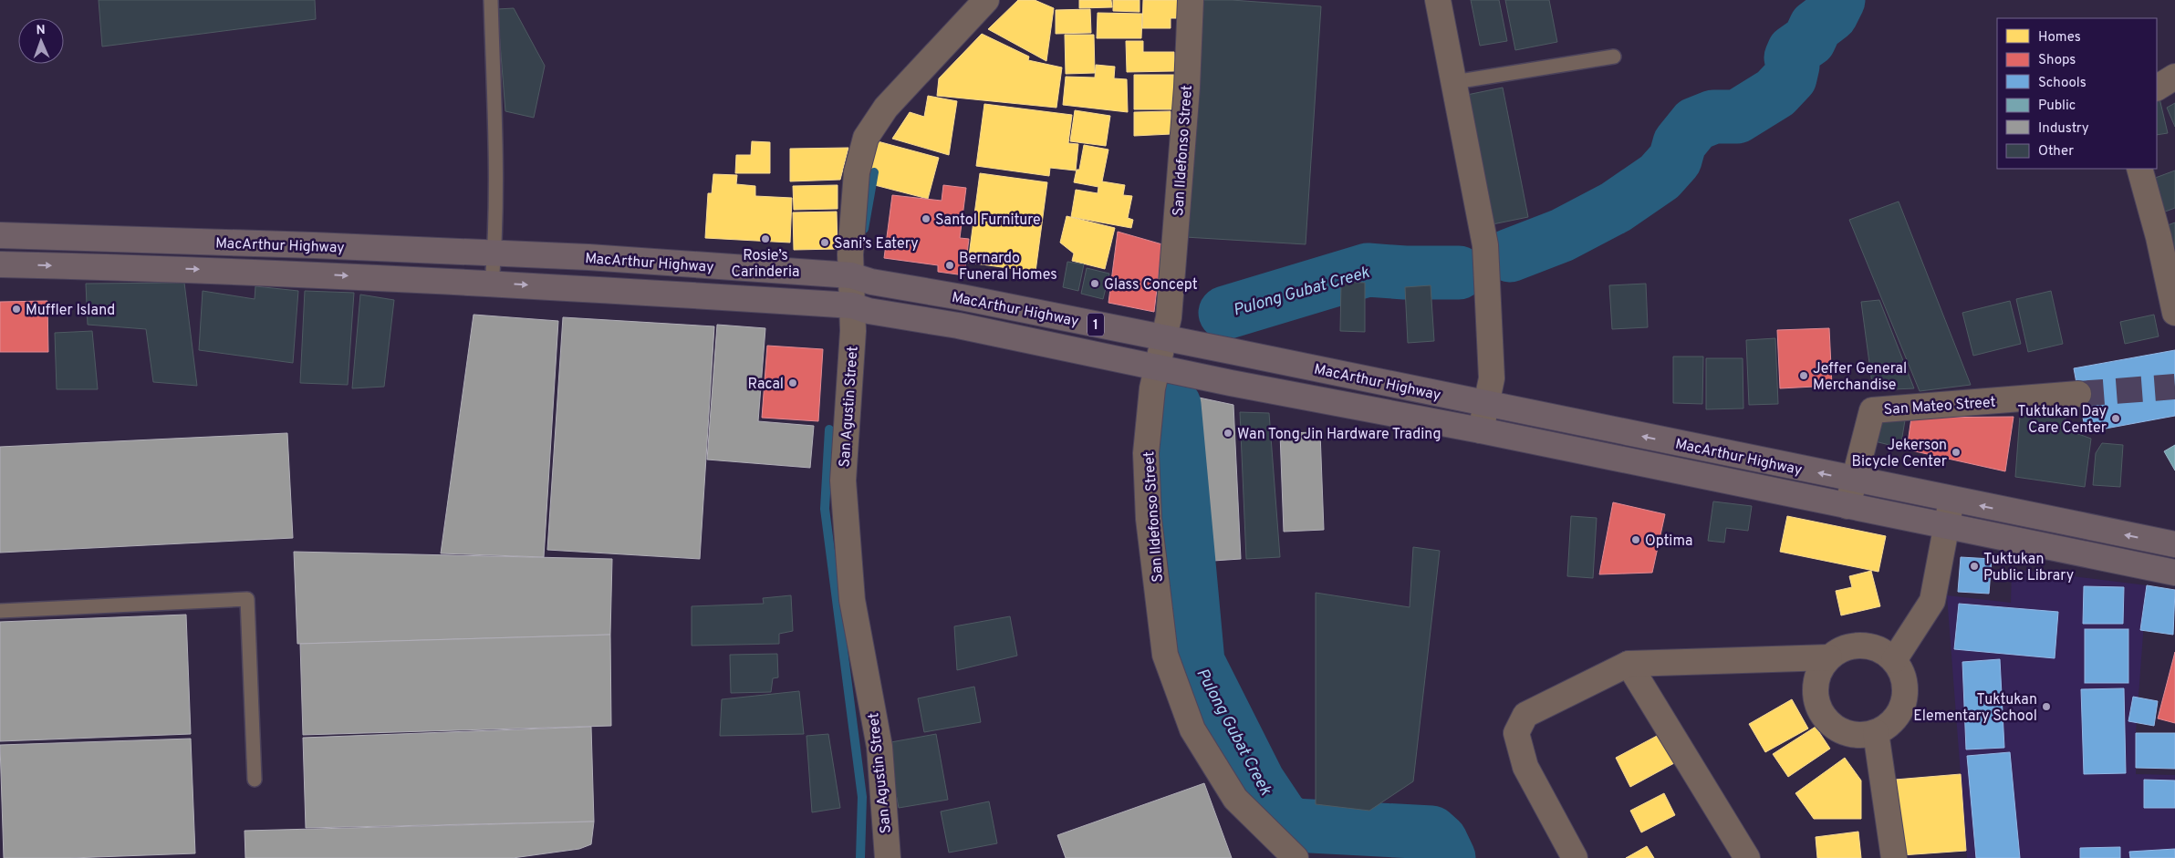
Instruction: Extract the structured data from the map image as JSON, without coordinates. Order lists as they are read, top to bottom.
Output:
{
  "streets": {
    "highway": ["MacArthur Highway", "1"],
    "street": ["San Ildefonso Street", "San Mateo Street", "San Agustin Street"]
  },
  "crossings": [
    ["San Ildefonso Street", "MacArthur Highway"],
    ["MacArthur Highway", "San Mateo Street"],
    ["MacArthur Highway", "San Agustin Street"]
  ],
  "water": ["Pulong Gubat Creek"],
  "places": [
    "Santol Furniture",
    "Rosie’s Carinderia",
    "Sani’s Eatery",
    "Bernardo Funeral Homes",
    "Glass Concept",
    "Muffler Island",
    "Jeffer General Merchandise",
    "Racal",
    "Tuktukan Day Care Center",
    "Wan Tong Jin Hardware Trading",
    "Jekerson Bicycle Center",
    "Optima",
    "Tuktukan Public Library",
    "Tuktukan Elementary School"
  ],
  "legend": [
    "Homes",
    "Shops",
    "Schools",
    "Public",
    "Industry",
    "Other"
  ],
  "north": "top"
}
